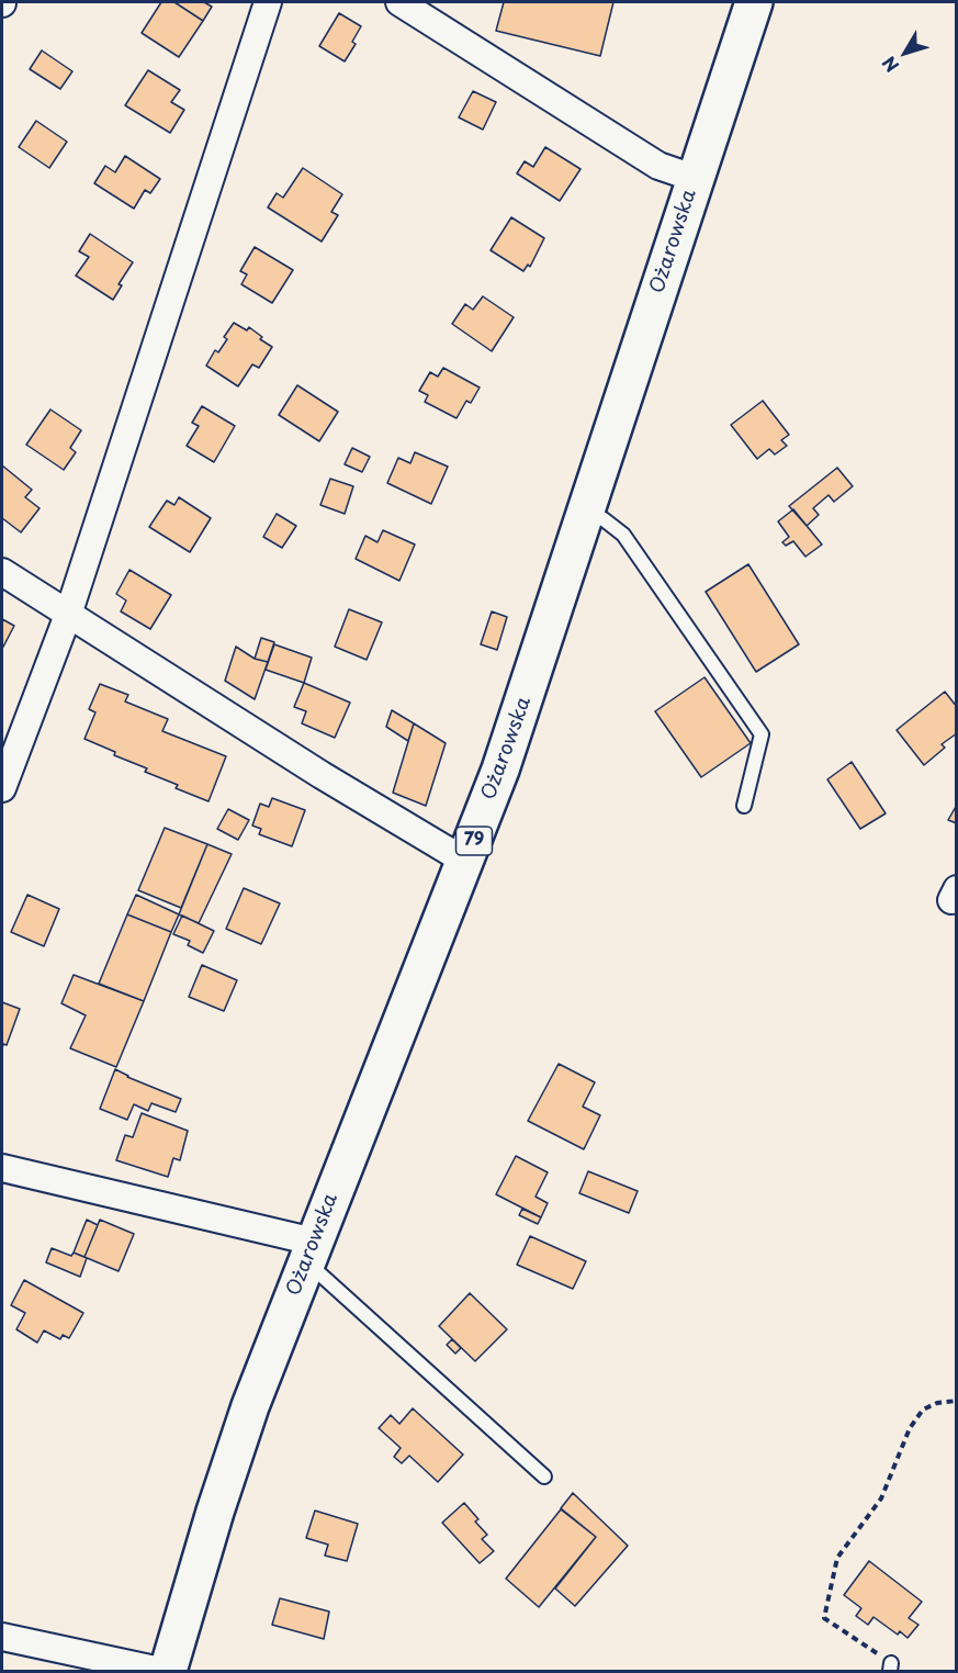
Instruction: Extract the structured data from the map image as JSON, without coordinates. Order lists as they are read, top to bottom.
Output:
{
  "streets": {
    "main road": ["Ożarowska", "79"]
  },
  "north": "bottom left"
}
